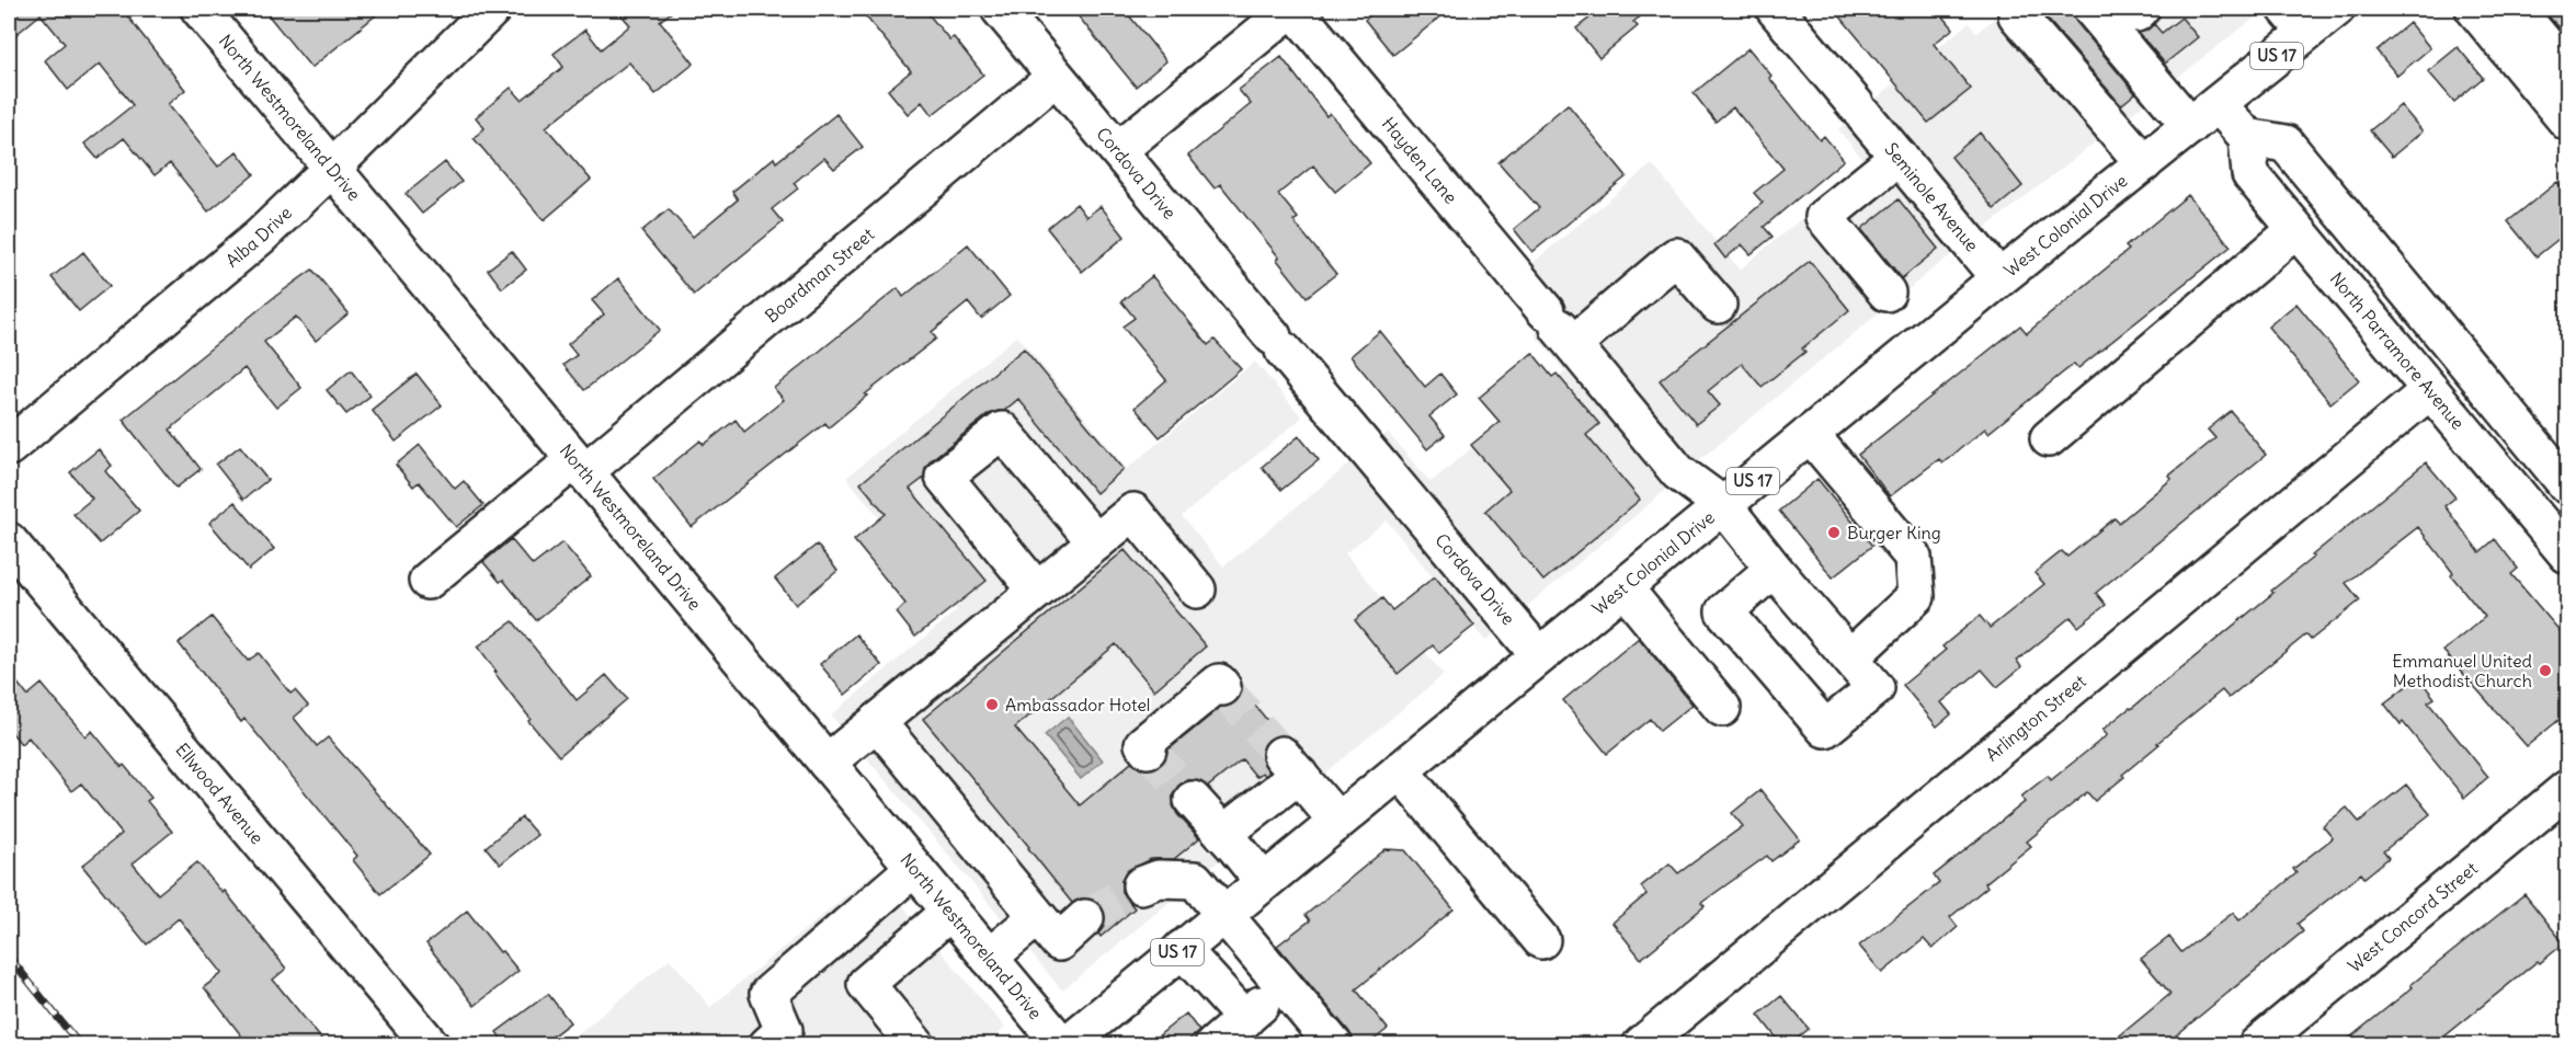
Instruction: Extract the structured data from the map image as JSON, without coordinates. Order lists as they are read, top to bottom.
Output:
{
  "streets": {
    "main road": [
      "US 17",
      "North Westmoreland Drive",
      "Hayden Lane",
      "Cordova Drive",
      "Seminole Avenue",
      "West Colonial Drive",
      "Alba Drive",
      "Boardman Street",
      "North Parramore Avenue",
      "Arlington Street",
      "Ellwood Avenue",
      "West Concord Street"
    ]
  },
  "crossings": [
    ["North Westmoreland Drive", "West Colonial Drive"],
    ["North Westmoreland Drive", "Alba Drive"],
    ["North Westmoreland Drive", "Boardman Street"],
    ["Hayden Lane", "West Colonial Drive"],
    ["Cordova Drive", "West Colonial Drive"],
    ["Cordova Drive", "Boardman Street"],
    ["Seminole Avenue", "West Colonial Drive"],
    ["North Parramore Avenue", "Arlington Street"]
  ],
  "places": ["Burger King", "Emmanuel United Methodist Church", "Ambassador Hotel"]
}
